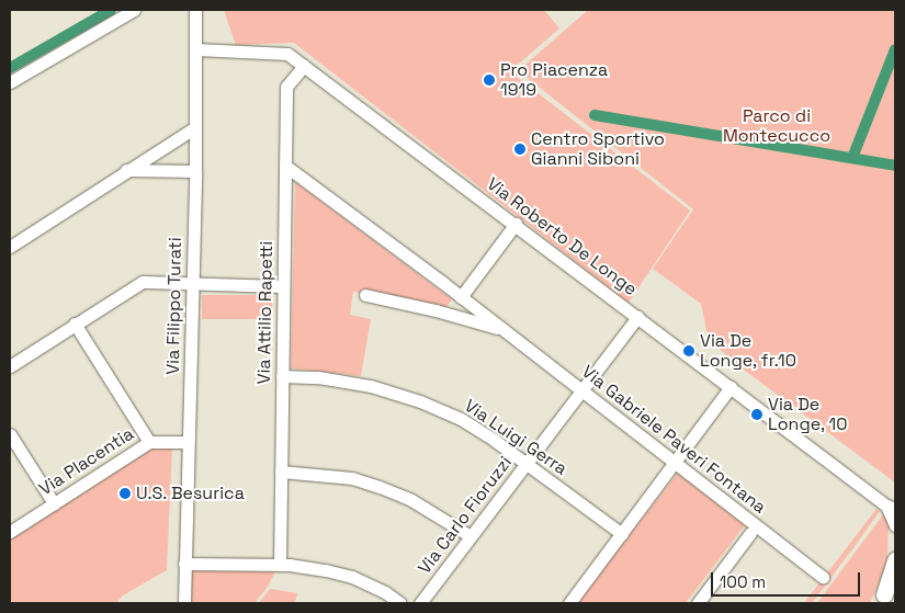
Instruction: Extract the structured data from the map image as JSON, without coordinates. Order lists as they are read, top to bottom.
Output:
{
  "streets": {
    "street": [
      "Via Roberto De Longe",
      "Via Filippo Turati",
      "Via Attilio Rapetti",
      "Via Luigi Gerra",
      "Via Gabriele Paveri Fontana",
      "Via Placentia",
      "Via Carlo Fioruzzi"
    ]
  },
  "crossings": [
    ["Via Roberto De Longe", "Via Filippo Turati"],
    ["Via Roberto De Longe", "Via Attilio Rapetti"],
    ["Via Roberto De Longe", "Via Carlo Fioruzzi"],
    ["Via Filippo Turati", "Via Placentia"],
    ["Via Attilio Rapetti", "Via Luigi Gerra"],
    ["Via Attilio Rapetti", "Via Gabriele Paveri Fontana"],
    ["Via Luigi Gerra", "Via Carlo Fioruzzi"],
    ["Via Gabriele Paveri Fontana", "Via Carlo Fioruzzi"]
  ],
  "parks": ["Parco di Montecucco"],
  "places": [
    "Pro Piacenza 1919",
    "Centro Sportivo Gianni Siboni",
    "Via De Longe, fr.10",
    "Via De Longe, 10",
    "U.S. Besurica"
  ],
  "scale_bar": "100 m"
}
